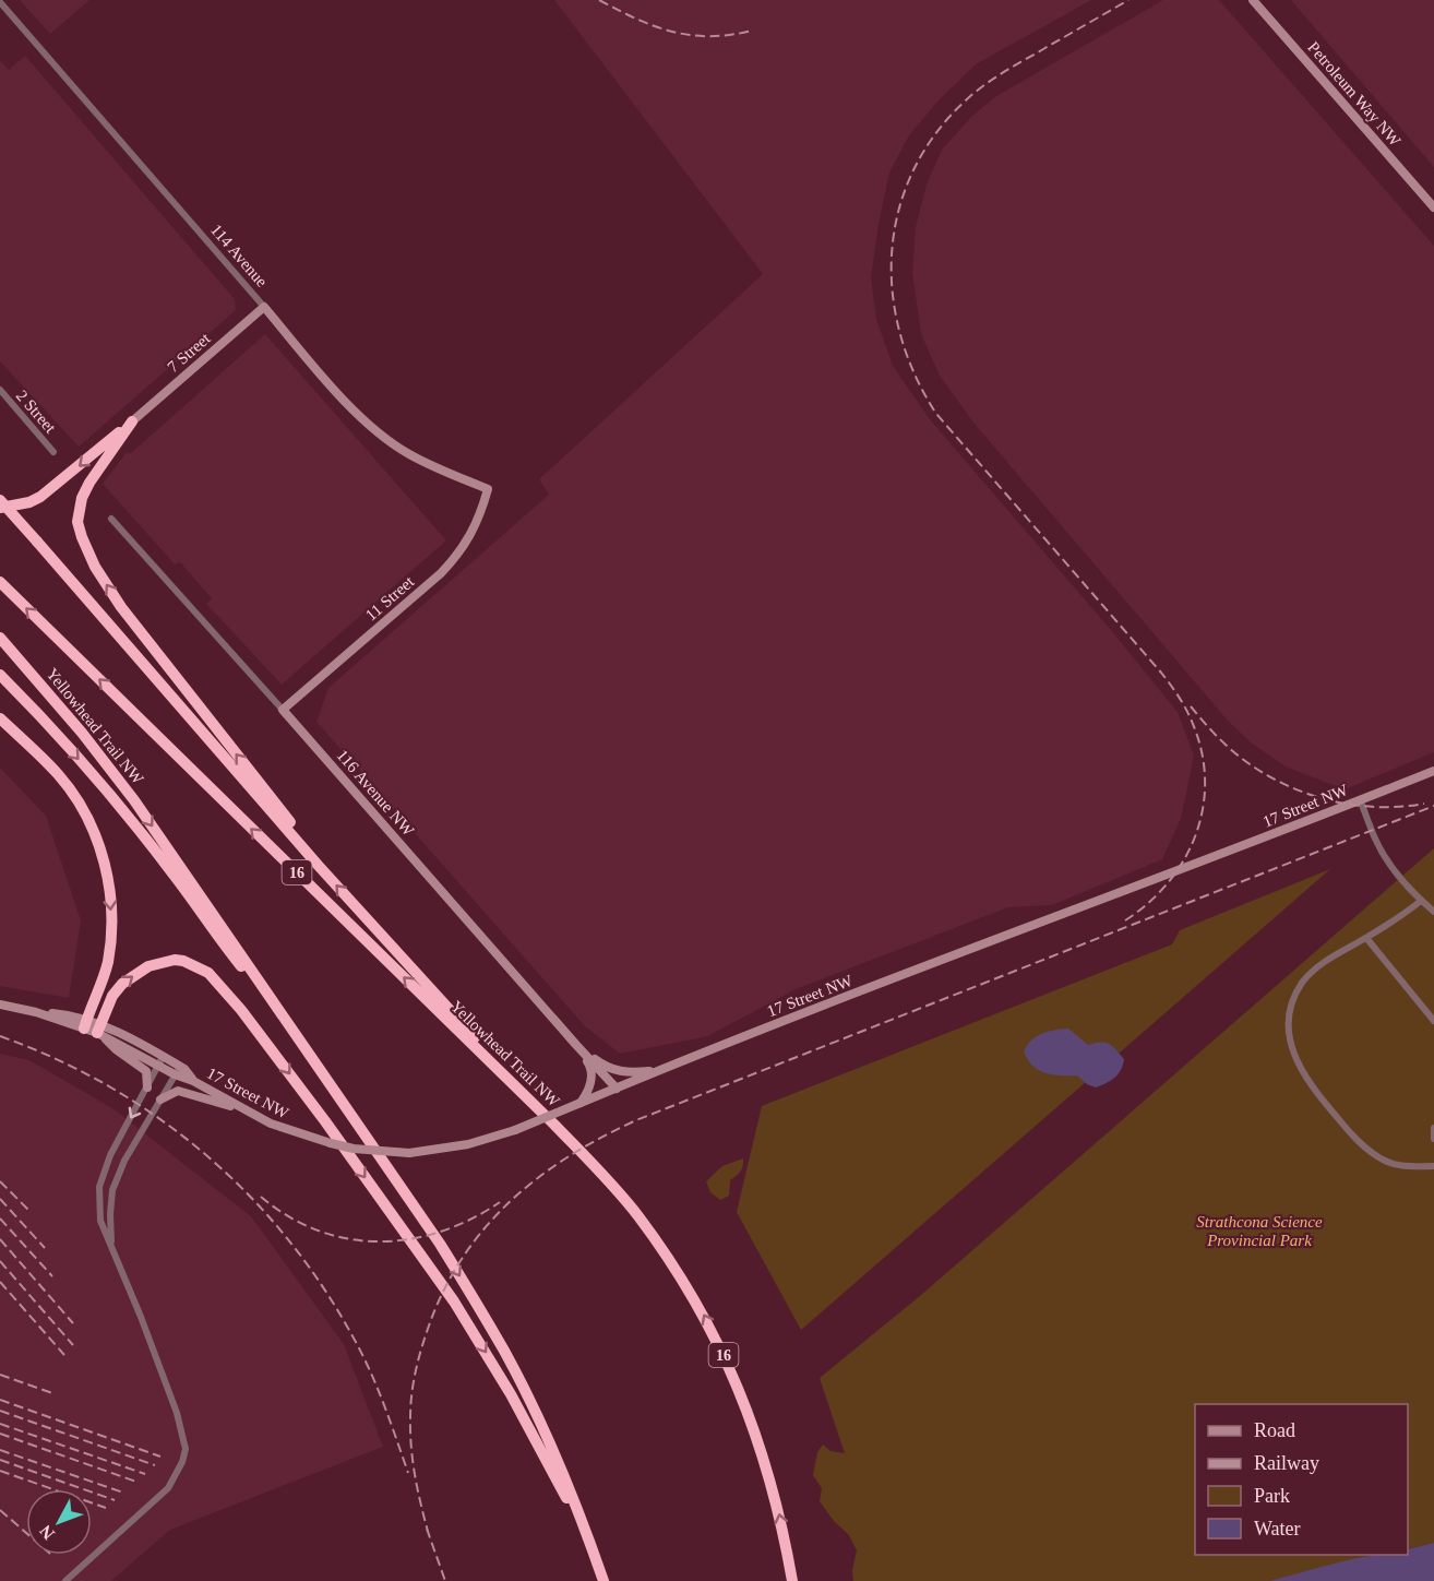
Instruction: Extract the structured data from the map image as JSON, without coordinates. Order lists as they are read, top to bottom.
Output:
{
  "streets": {
    "highway": ["Yellowhead Trail NW", "16"],
    "main road": [
      "Petroleum Way NW",
      "114 Avenue",
      "7 Street",
      "11 Street",
      "116 Avenue NW",
      "17 Street NW"
    ],
    "street": ["2 Street"]
  },
  "crossings": [
    ["114 Avenue", "7 Street"],
    ["114 Avenue", "11 Street"],
    ["11 Street", "116 Avenue NW"],
    ["116 Avenue NW", "17 Street NW"]
  ],
  "parks": ["Strathcona Science Provincial Park"],
  "legend": [
    "Road",
    "Railway",
    "Park",
    "Water"
  ],
  "north": "bottom left"
}
